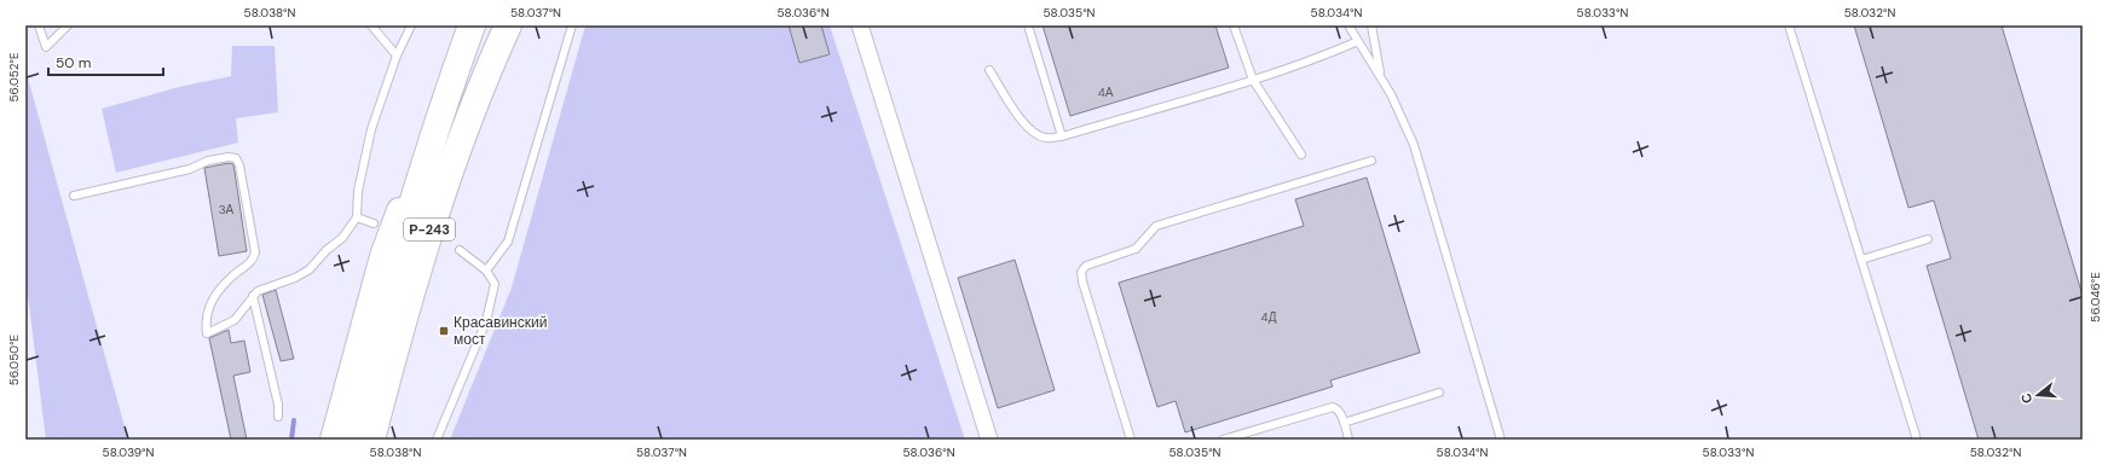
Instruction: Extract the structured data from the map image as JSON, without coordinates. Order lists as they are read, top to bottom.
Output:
{
  "streets": {
    "highway": ["Р-243"]
  },
  "places": {
    "transit": ["Красавинский мост"]
  },
  "house_numbers": ["4А", "3А", "4Д"],
  "scale_bar": "50 m",
  "north": "left",
  "coordinates": [
    "58.038°N",
    "58.037°N",
    "58.036°N",
    "58.035°N",
    "58.034°N",
    "58.033°N",
    "58.032°N",
    "56.052°E",
    "56.046°E",
    "56.050°E",
    "58.039°N"
  ]
}
